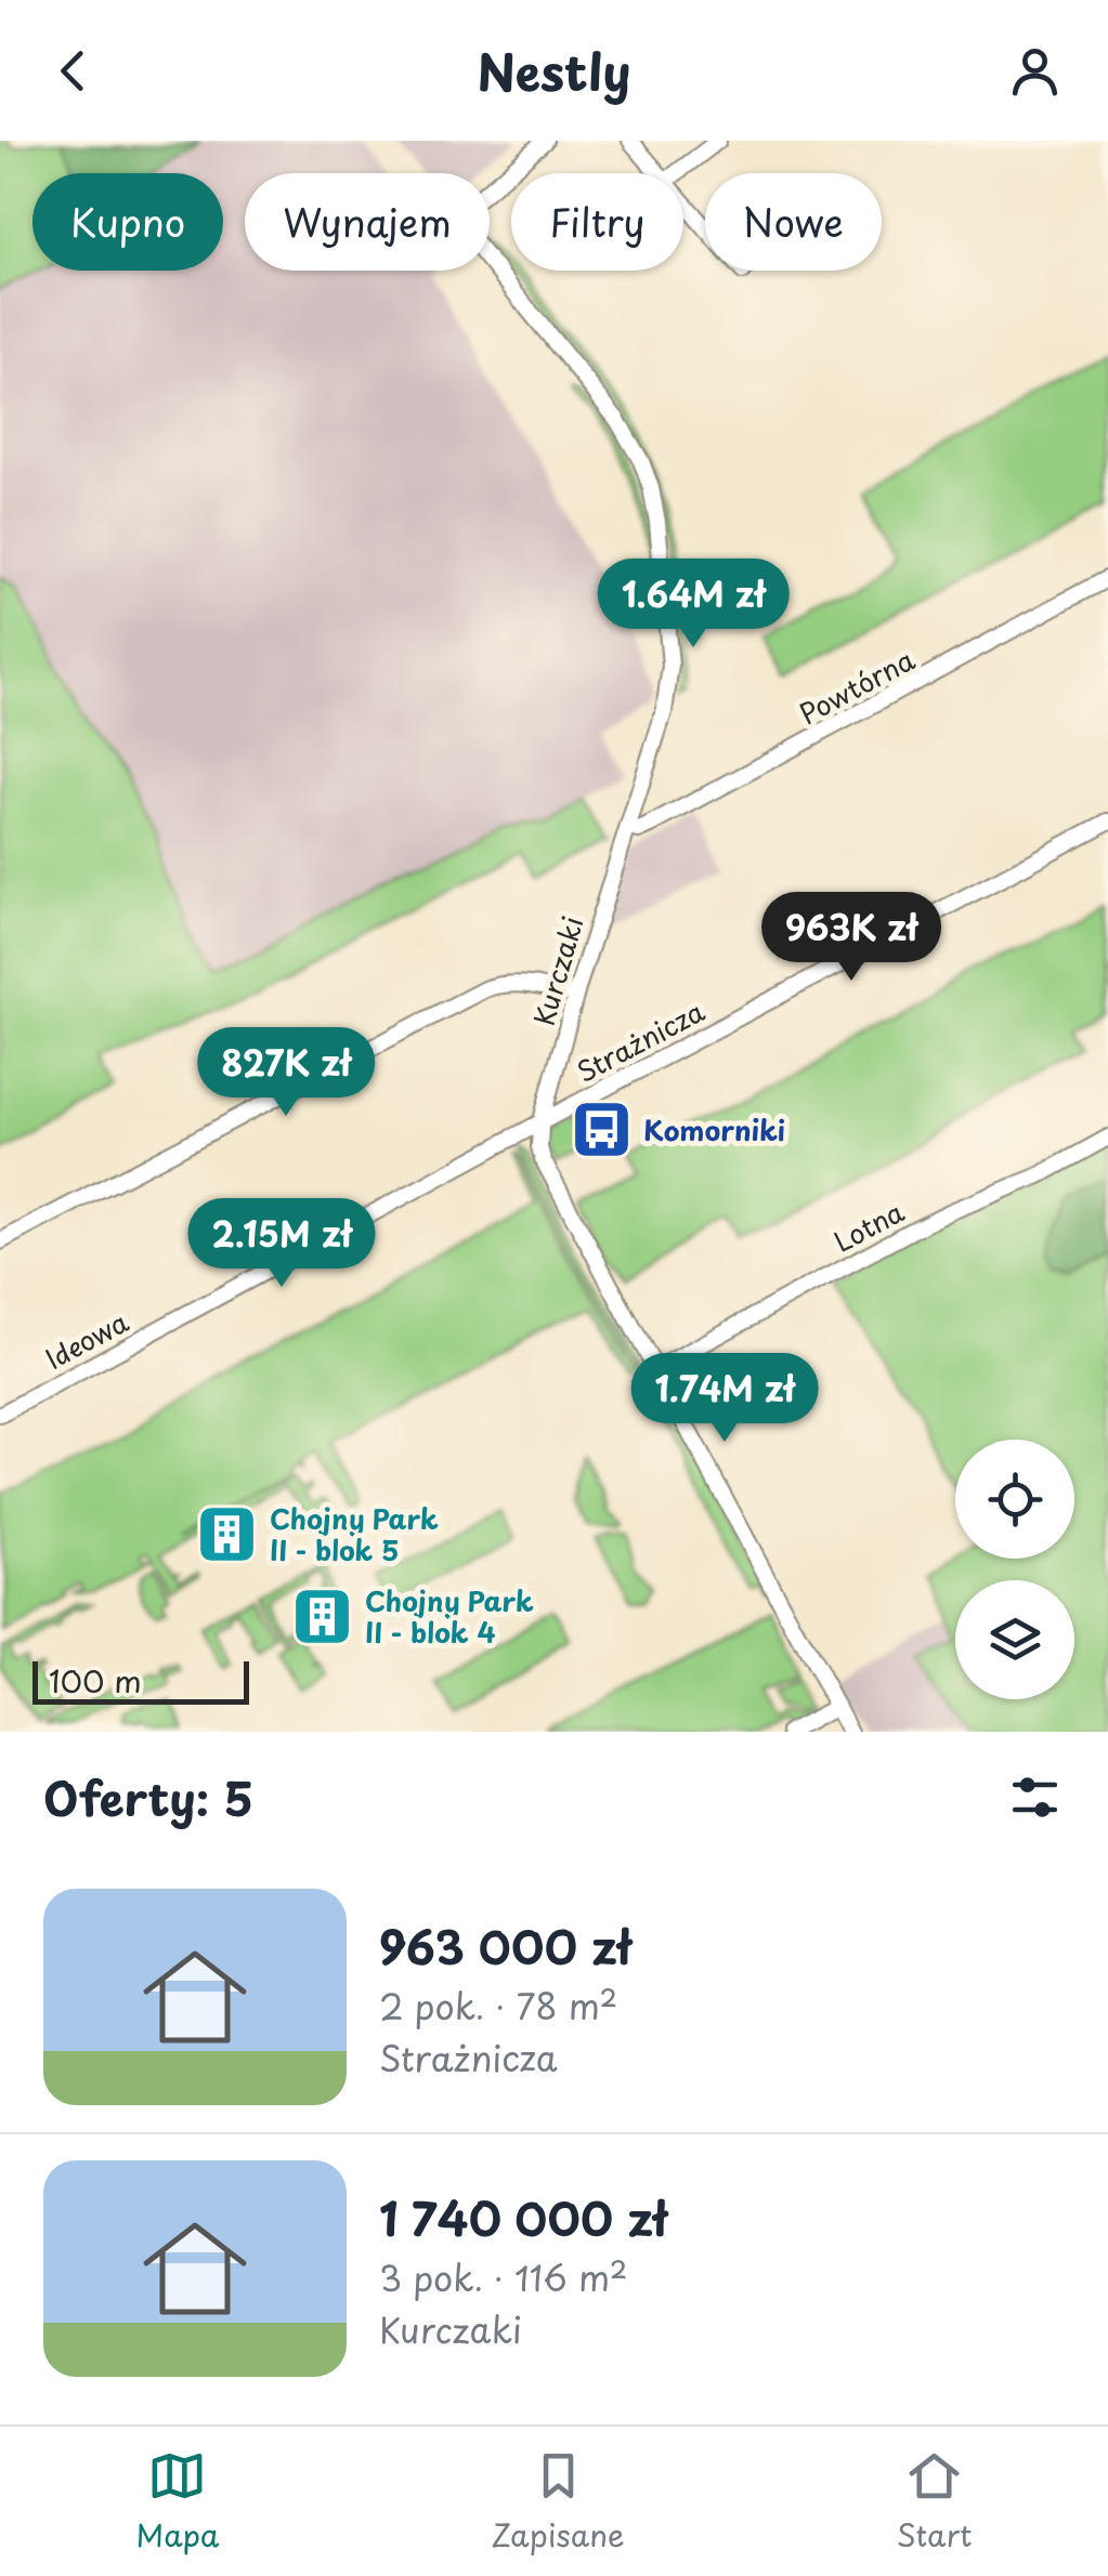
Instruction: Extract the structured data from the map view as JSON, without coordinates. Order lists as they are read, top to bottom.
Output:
{
  "streets": {
    "street": [
      "Powtórna",
      "Kurczaki",
      "Strażnicza",
      "Lotna",
      "Ideowa"
    ]
  },
  "crossings": [
    ["Powtórna", "Kurczaki"],
    ["Kurczaki", "Strażnicza"],
    ["Kurczaki", "Lotna"],
    ["Kurczaki", "Ideowa"],
    ["Strażnicza", "Ideowa"]
  ],
  "places": {
    "bus stop": ["Komorniki"],
    "building": ["Chojny Park II - blok 5", "Chojny Park II - blok 4"]
  },
  "scale_bar": "100 m",
  "page": {
    "header": "Nestly",
    "chip": [
      "Kupno",
      "Wynajem",
      "Filtry",
      "Nowe"
    ],
    "price": [
      "1.64M zł",
      "963K zł",
      "827K zł",
      "2.15M zł",
      "1.74M zł"
    ],
    "scale": "100 m",
    "heading": "Oferty: 5",
    "list": [
      {
        "name": "963 000 zł",
        "note": "2 pok. · 78 m² · Strażnicza"
      },
      {
        "name": "1 740 000 zł",
        "note": "3 pok. · 116 m² · Kurczaki"
      }
    ],
    "tabs": ["Mapa", "Zapisane", "Start"]
  }
}
